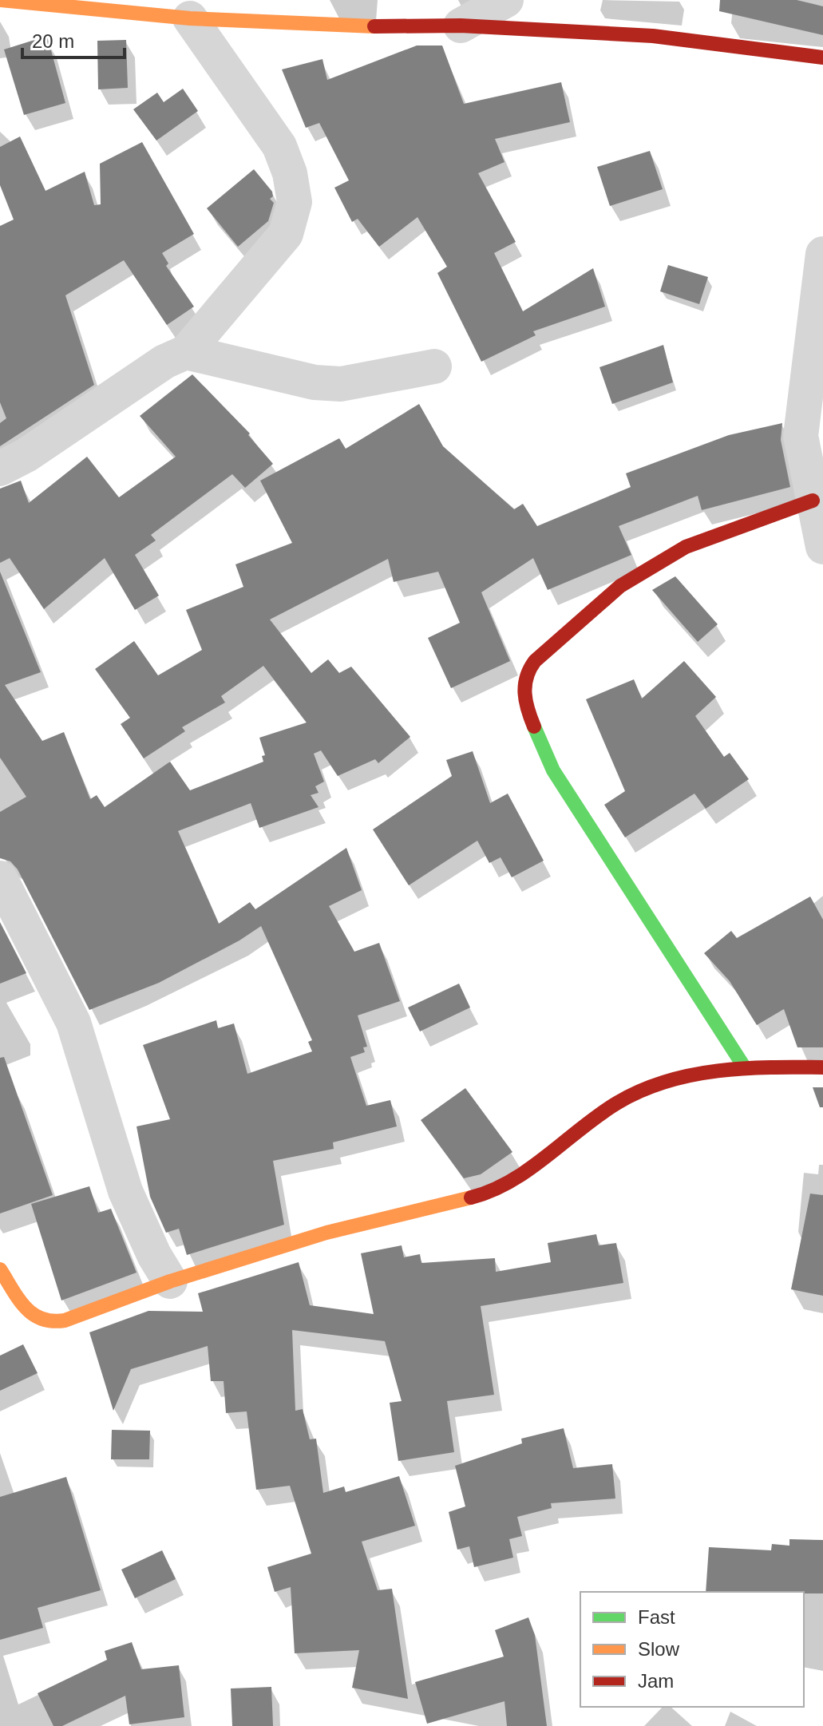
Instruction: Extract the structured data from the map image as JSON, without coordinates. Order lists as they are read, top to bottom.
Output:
{
  "legend": ["Fast", "Slow", "Jam"],
  "scale_bar": "20 m"
}
